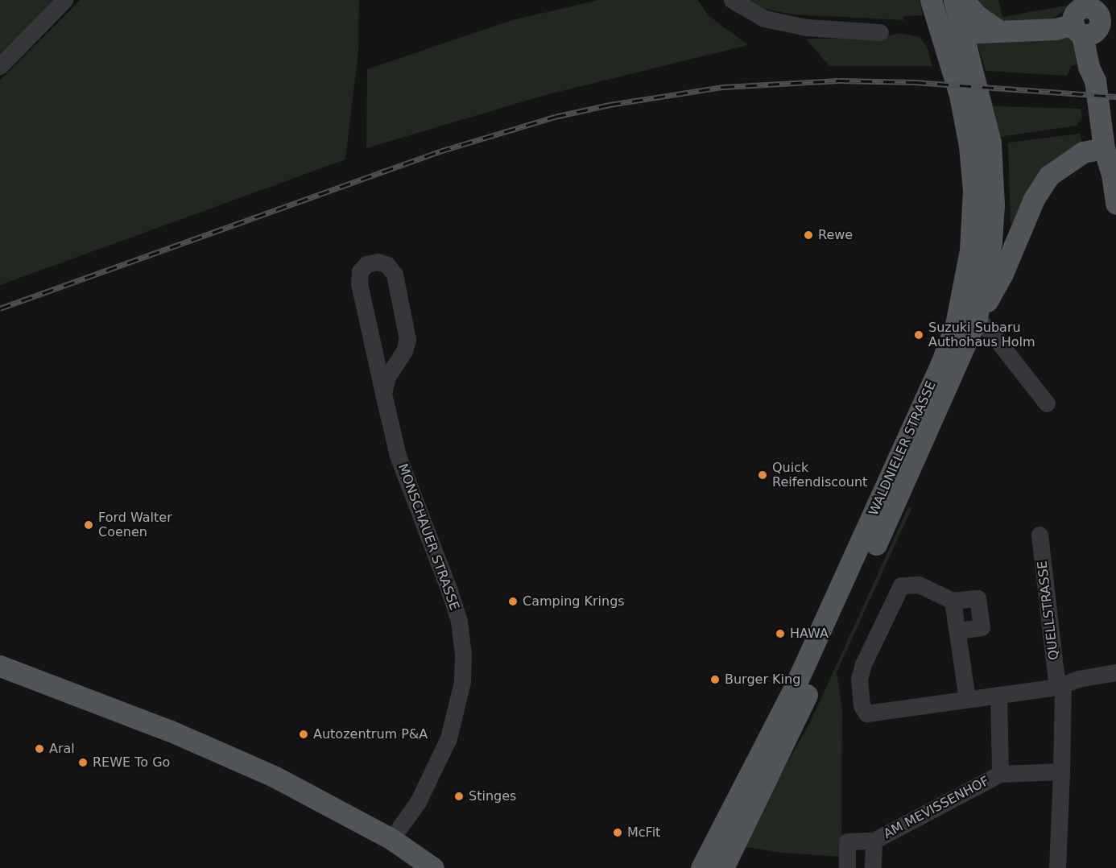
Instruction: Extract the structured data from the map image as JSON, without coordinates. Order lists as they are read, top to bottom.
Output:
{
  "streets": {
    "main road": ["WALDNIELER STRASSE"],
    "street": ["MONSCHAUER STRASSE", "QUELLSTRASSE", "AM MEVISSENHOF"]
  },
  "places": [
    "Rewe",
    "Suzuki Subaru Authohaus Holm",
    "Quick Reifendiscount",
    "Ford Walter Coenen",
    "Camping Krings",
    "HAWA",
    "Burger King",
    "Autozentrum P&A",
    "Aral",
    "REWE To Go",
    "Stinges",
    "McFit"
  ]
}
